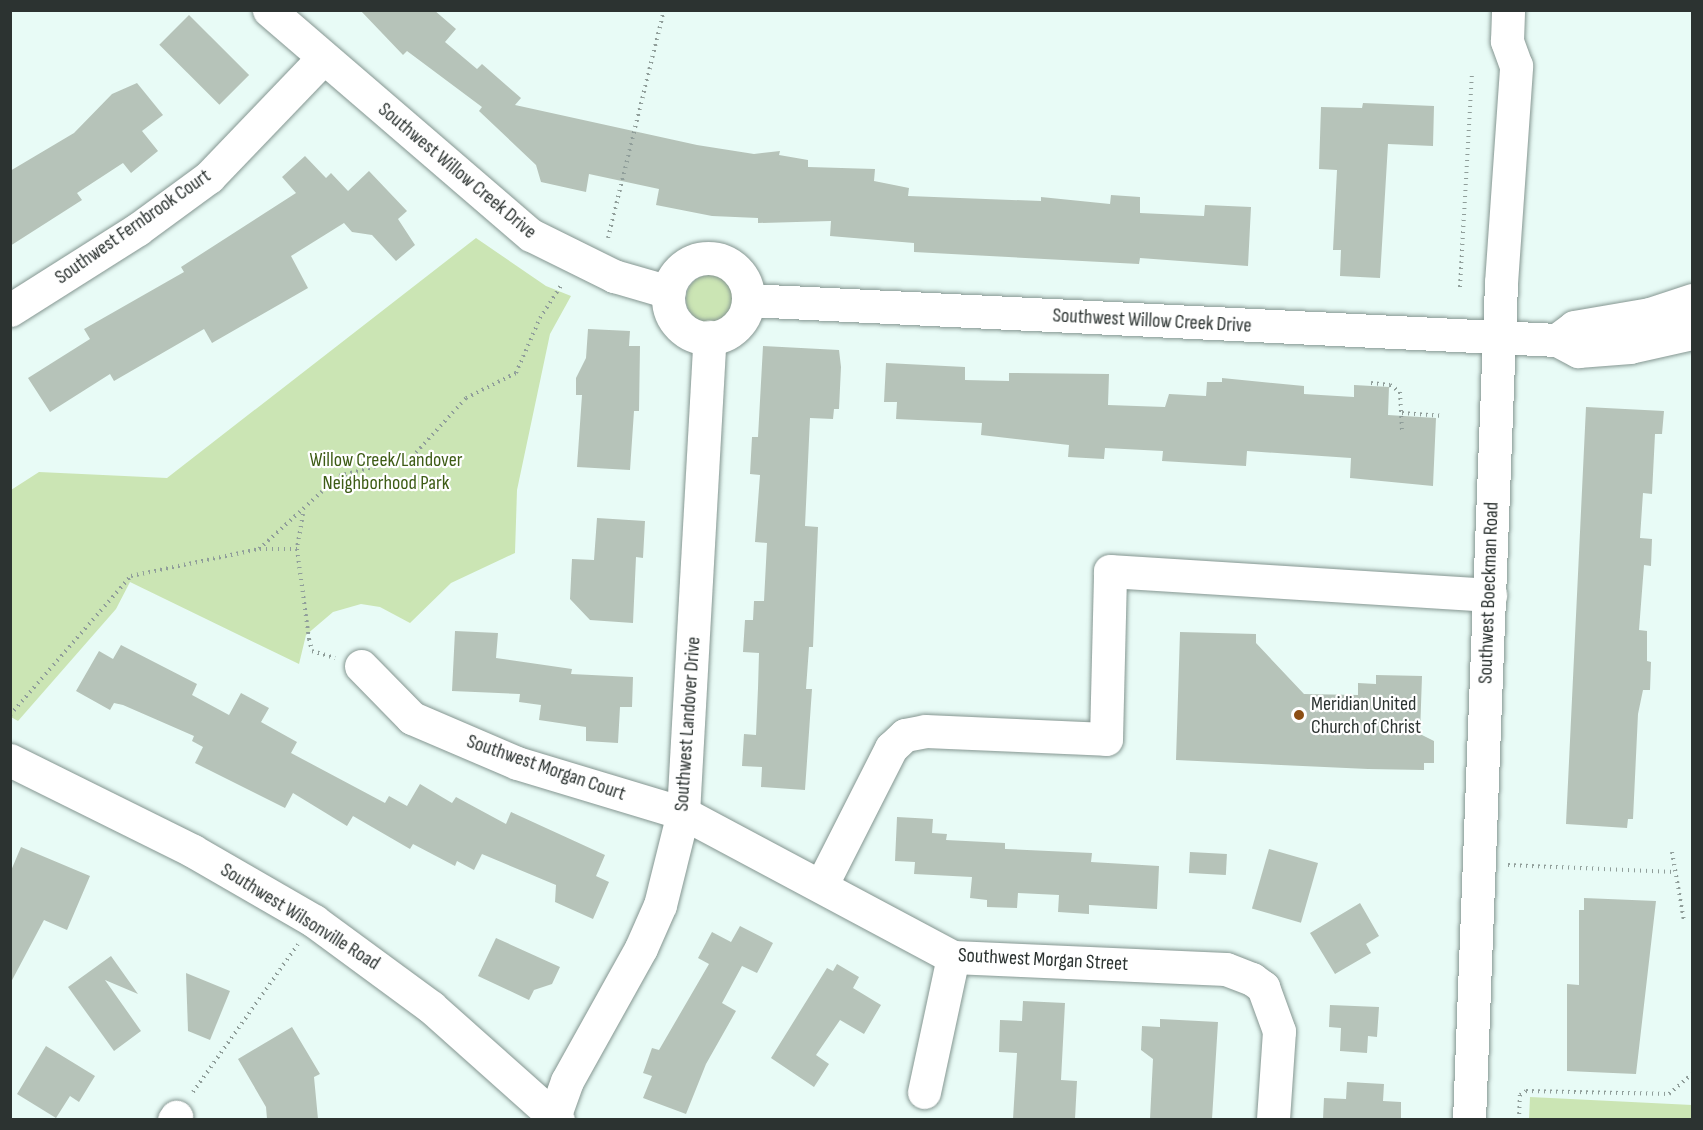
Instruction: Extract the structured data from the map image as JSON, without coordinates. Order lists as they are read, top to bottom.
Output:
{
  "streets": {
    "street": [
      "Southwest Willow Creek Drive",
      "Southwest Fernbrook Court",
      "Southwest Boeckman Road",
      "Southwest Landover Drive",
      "Southwest Morgan Court",
      "Southwest Wilsonville Road",
      "Southwest Morgan Street"
    ]
  },
  "crossings": [
    ["Southwest Willow Creek Drive", "Southwest Fernbrook Court"],
    ["Southwest Willow Creek Drive", "Southwest Boeckman Road"],
    ["Southwest Willow Creek Drive", "Southwest Landover Drive"],
    ["Southwest Landover Drive", "Southwest Morgan Court"],
    ["Southwest Landover Drive", "Southwest Wilsonville Road"],
    ["Southwest Landover Drive", "Southwest Morgan Street"],
    ["Southwest Morgan Court", "Southwest Morgan Street"]
  ],
  "parks": ["Willow Creek/Landover Neighborhood Park"],
  "places": ["Meridian United Church of Christ"]
}
